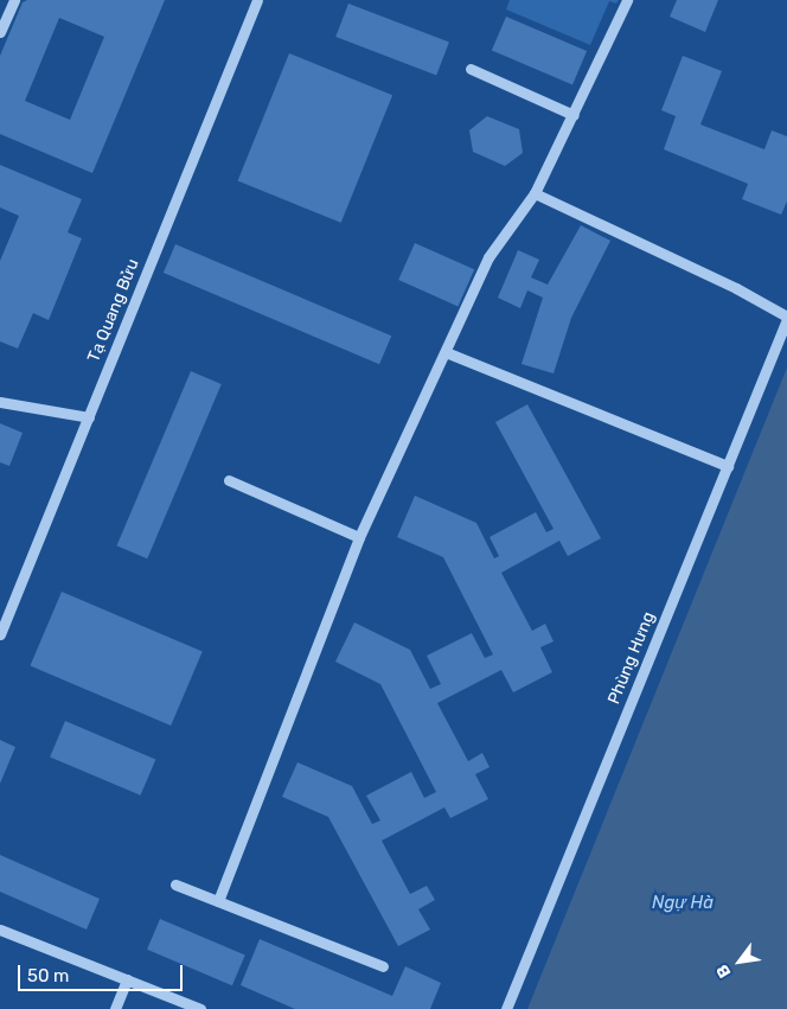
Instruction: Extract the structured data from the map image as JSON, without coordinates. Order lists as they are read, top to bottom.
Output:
{
  "streets": {
    "street": ["Tạ Quang Bửu", "Phùng Hưng"]
  },
  "water": ["Ngự Hà"],
  "scale_bar": "50 m",
  "north": "bottom left"
}
